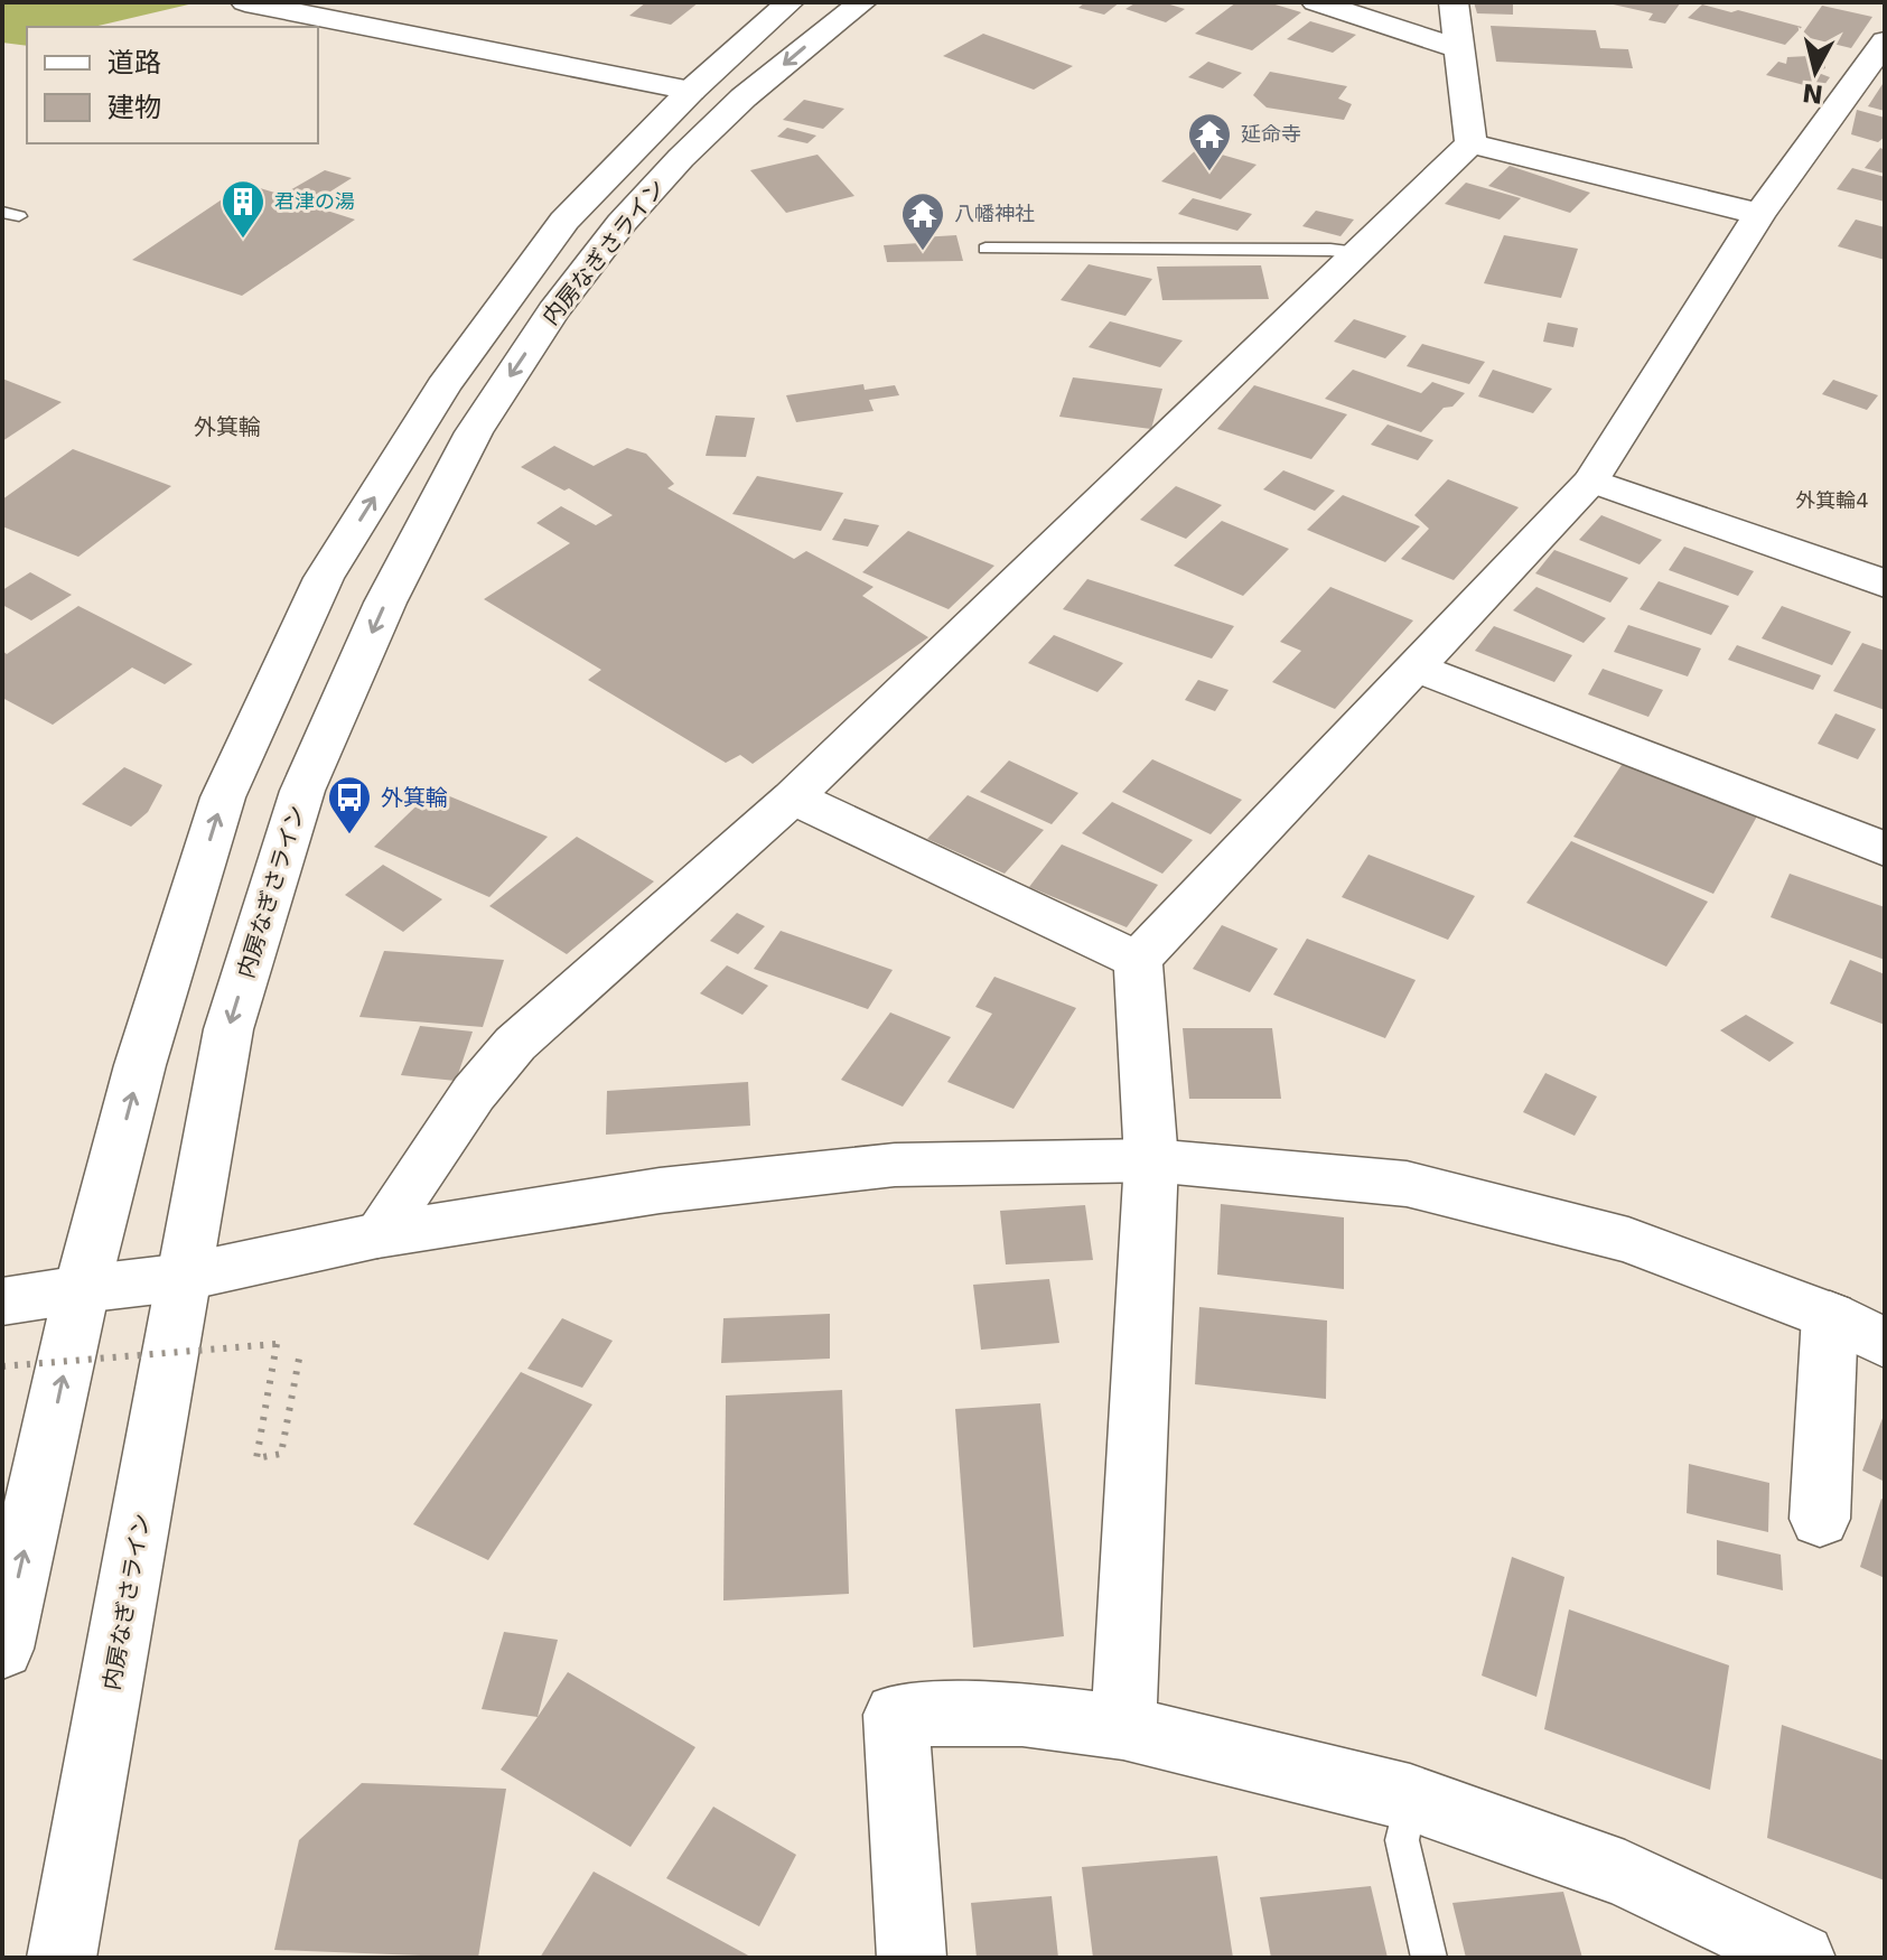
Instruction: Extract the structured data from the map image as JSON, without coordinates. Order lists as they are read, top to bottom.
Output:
{
  "streets": {
    "main road": ["内房なぎさライン"]
  },
  "districts": ["外箕輪", "外箕輪4"],
  "places": {
    "temple": ["延命寺", "八幡神社"],
    "building": ["君津の湯"],
    "bus stop": ["外箕輪"]
  },
  "legend": ["道路", "建物"],
  "north": "bottom"
}
